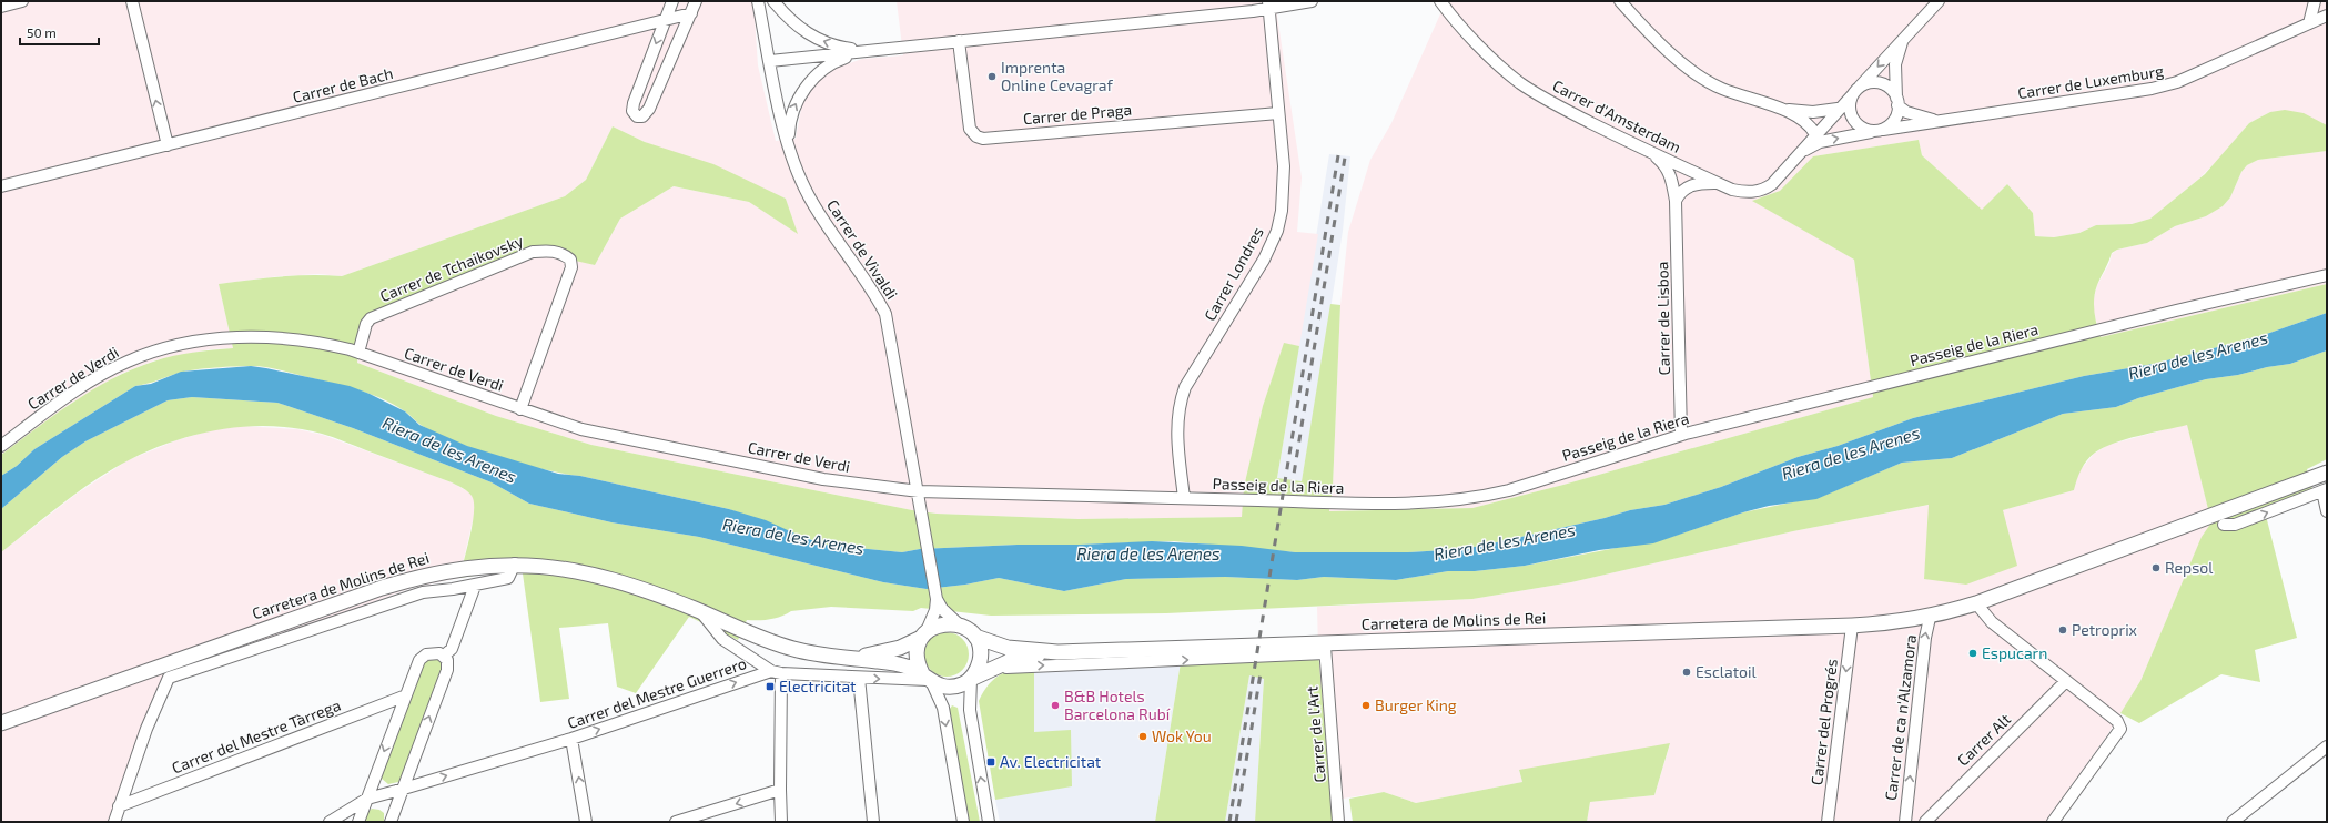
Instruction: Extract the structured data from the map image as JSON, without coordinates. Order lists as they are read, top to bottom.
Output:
{
  "streets": {
    "main road": ["Carretera de Molins de Rei"],
    "street": [
      "Carrer de Luxemburg",
      "Carrer de Bach",
      "Carrer de Praga",
      "Carrer d'Amsterdam",
      "Carrer de Vivaldi",
      "Carrer de Tchaikovsky",
      "Carrer Londres",
      "Carrer de Lisboa",
      "Passeig de la Riera",
      "Carrer de Verdi",
      "Carrer del Mestre Guerrero",
      "Carrer de ca n'Alzamora",
      "Carrer del Progrés",
      "Carrer de l'Art",
      "Carrer del Mestre Tàrrega",
      "Carrer Alt"
    ]
  },
  "crossings": [
    ["Carrer de Luxemburg", "Carrer d'Amsterdam"],
    ["Carrer de Praga", "Carrer Londres"],
    ["Carrer d'Amsterdam", "Carrer de Lisboa"],
    ["Carrer de Vivaldi", "Passeig de la Riera"],
    ["Carrer de Vivaldi", "Carrer de Verdi"],
    ["Carrer de Vivaldi", "Carretera de Molins de Rei"],
    ["Carrer de Vivaldi", "Carrer del Mestre Guerrero"],
    ["Carrer de Tchaikovsky", "Carrer de Verdi"],
    ["Carrer Londres", "Passeig de la Riera"],
    ["Carrer de Lisboa", "Passeig de la Riera"],
    ["Passeig de la Riera", "Carrer de Verdi"],
    ["Carretera de Molins de Rei", "Carrer del Mestre Guerrero"],
    ["Carretera de Molins de Rei", "Carrer de ca n'Alzamora"],
    ["Carretera de Molins de Rei", "Carrer del Progrés"],
    ["Carretera de Molins de Rei", "Carrer de l'Art"]
  ],
  "one_way": ["Carrer del Mestre Guerrero", "Carrer de ca n'Alzamora", "Carrer del Progrés"],
  "water": ["Riera de les Arenes"],
  "places": {
    "other": [
      "Imprenta Online Cevagraf",
      "Repsol",
      "Petroprix",
      "Espucarn",
      "Esclatoil",
      "B&B Hotels Barcelona Rubí",
      "Burger King",
      "Wok You"
    ],
    "transit": ["Electricitat", "Av. Electricitat"]
  },
  "scale_bar": "50 m"
}
